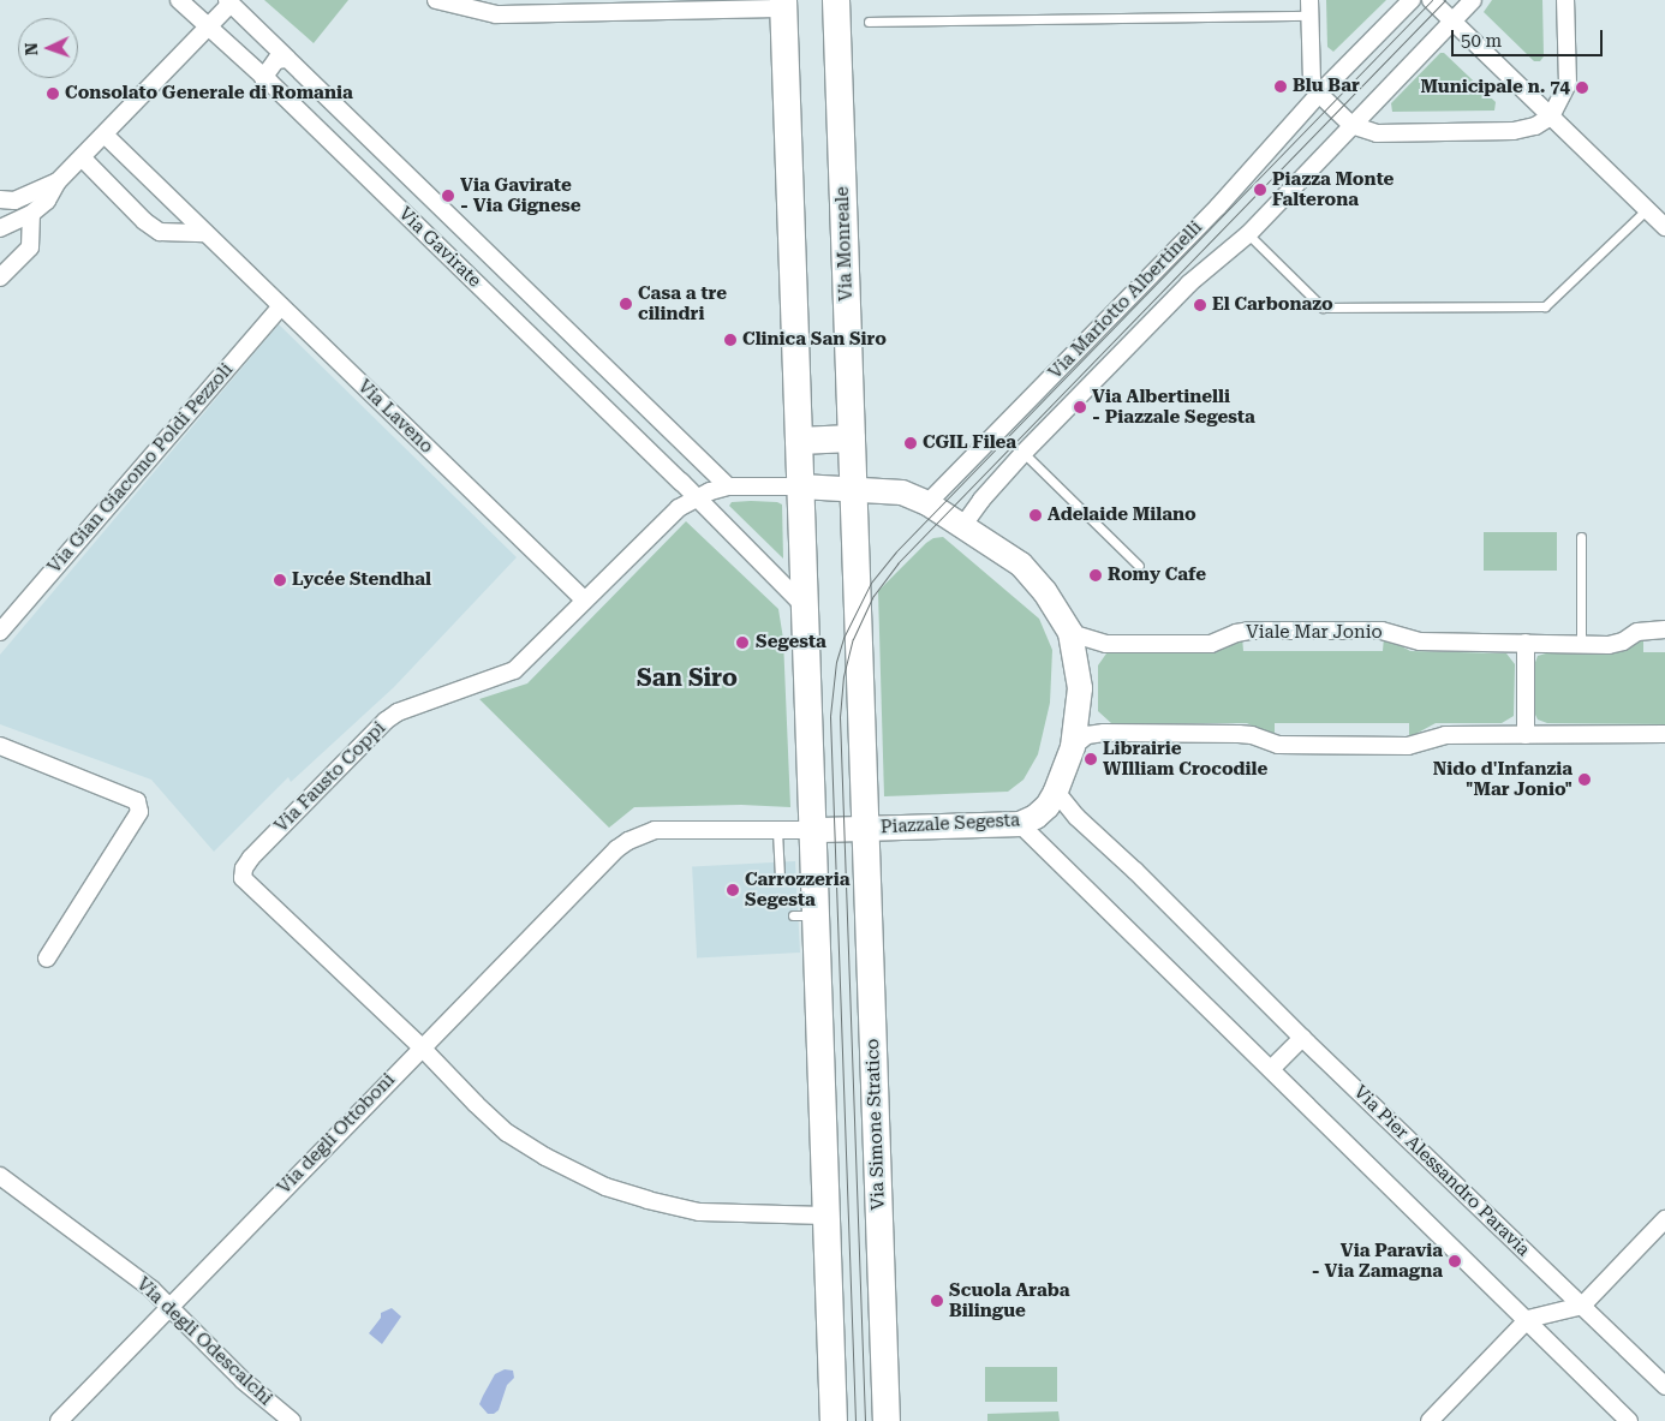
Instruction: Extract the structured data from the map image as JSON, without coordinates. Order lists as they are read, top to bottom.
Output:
{
  "streets": {
    "main road": ["Via Monreale", "Piazzale Segesta", "Via Simone Stratico"],
    "street": [
      "Via Gavirate",
      "Via Mariotto Albertinelli",
      "Via Laveno",
      "Via Gian Giacomo Poldi Pezzoli",
      "Viale Mar Jonio",
      "Via Fausto Coppi",
      "Via degli Ottoboni",
      "Via Pier Alessandro Paravia",
      "Via degli Odescalchi"
    ]
  },
  "crossings": [
    ["Via Monreale", "Piazzale Segesta"],
    ["Via Gavirate", "Piazzale Segesta"],
    ["Via Mariotto Albertinelli", "Piazzale Segesta"],
    ["Via Laveno", "Via Gian Giacomo Poldi Pezzoli"],
    ["Via Laveno", "Via Fausto Coppi"],
    ["Via Laveno", "Piazzale Segesta"],
    ["Viale Mar Jonio", "Piazzale Segesta"],
    ["Via Fausto Coppi", "Piazzale Segesta"],
    ["Via Fausto Coppi", "Via degli Ottoboni"],
    ["Piazzale Segesta", "Via Simone Stratico"],
    ["Piazzale Segesta", "Via degli Ottoboni"],
    ["Piazzale Segesta", "Via Pier Alessandro Paravia"],
    ["Via degli Ottoboni", "Via degli Odescalchi"]
  ],
  "districts": ["San Siro"],
  "places": [
    "Blu Bar",
    "Municipale n. 74",
    "Consolato Generale di Romania",
    "Piazza Monte Falterona",
    "Via Gavirate - Via Gignese",
    "Casa a tre cilindri",
    "El Carbonazo",
    "Clinica San Siro",
    "Via Albertinelli - Piazzale Segesta",
    "CGIL Filea",
    "Adelaide Milano",
    "Romy Cafe",
    "Lycée Stendhal",
    "Segesta",
    "Librairie WIlliam Crocodile",
    "Nido d'Infanzia \"Mar Jonio\"",
    "Carrozzeria Segesta",
    "Via Paravia - Via Zamagna",
    "Scuola Araba Bilingue"
  ],
  "scale_bar": "50 m",
  "north": "left"
}
